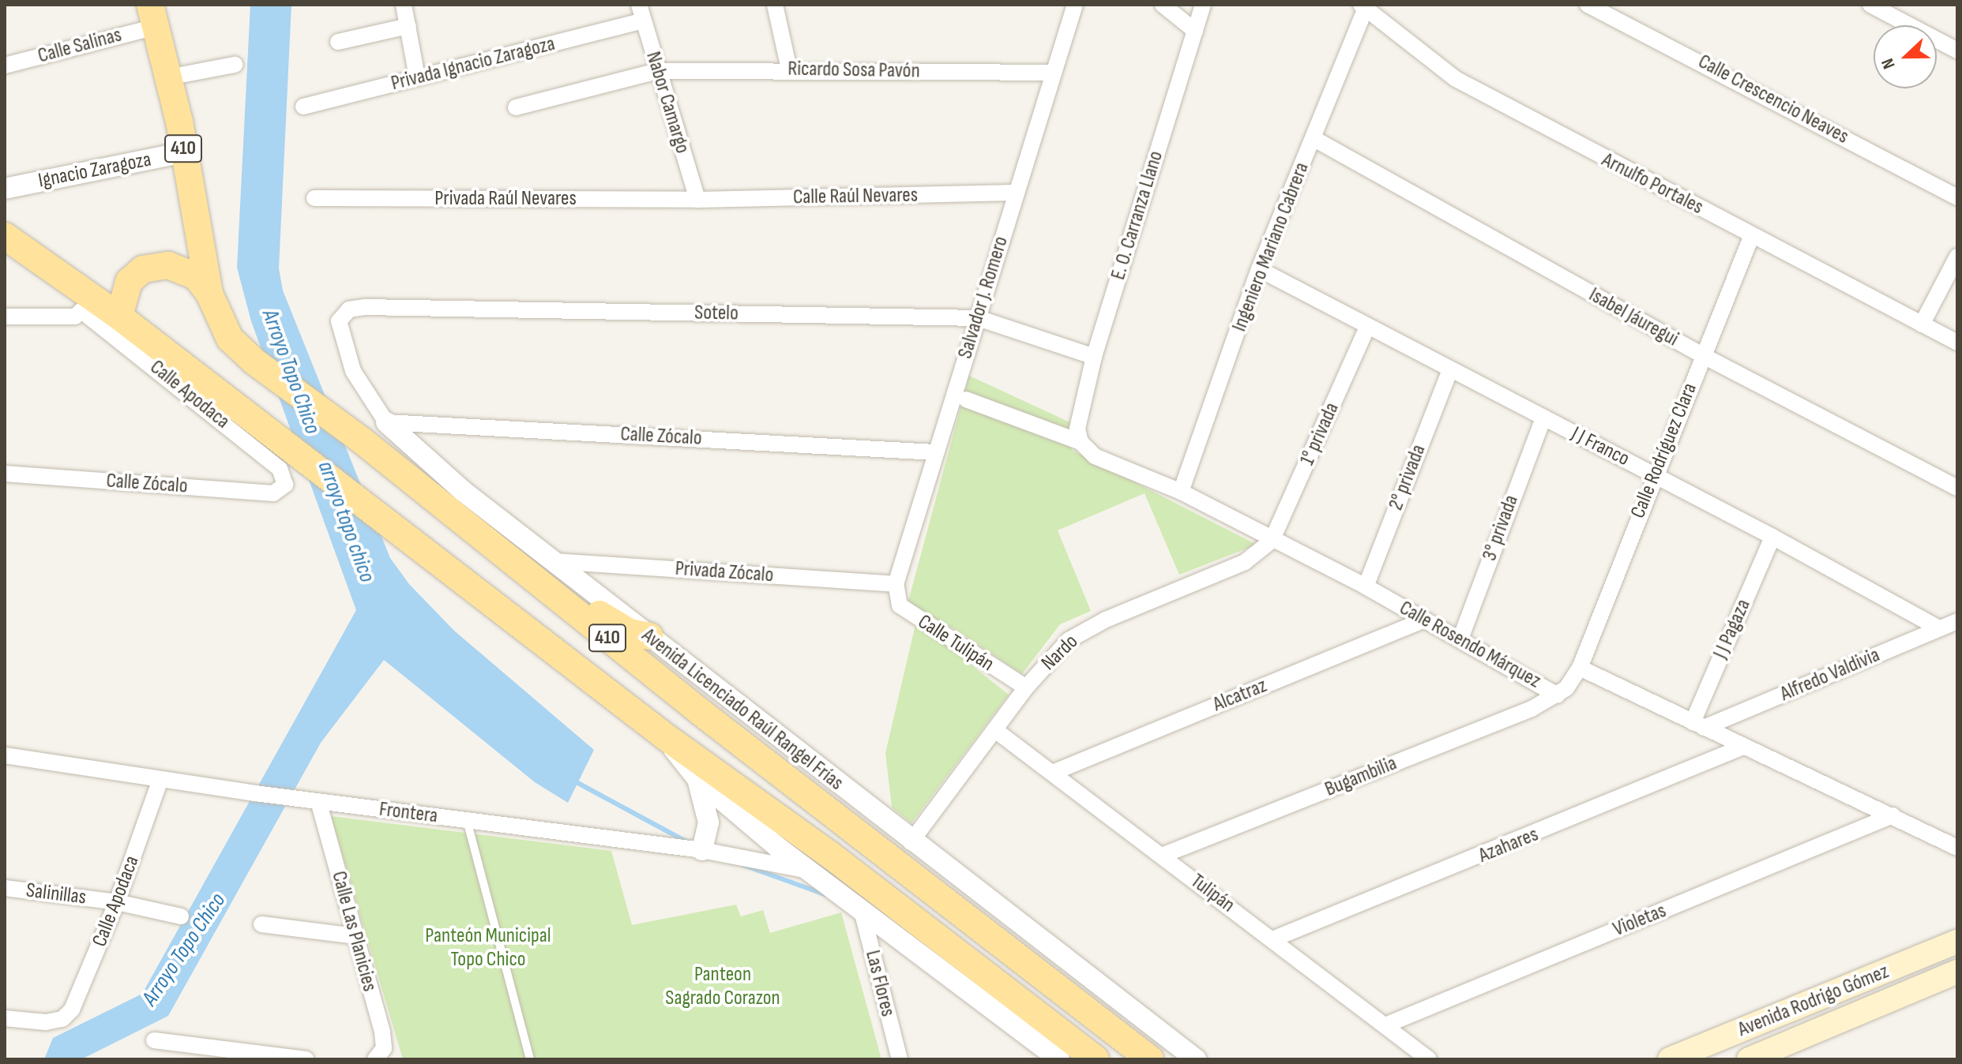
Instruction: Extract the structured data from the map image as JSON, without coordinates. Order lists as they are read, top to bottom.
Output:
{
  "streets": {
    "main road": ["410", "Calle Apodaca", "Avenida Rodrigo Gómez"],
    "street": [
      "Calle Salinas",
      "Privada Ignacio Zaragoza",
      "Ricardo Sosa Pavón",
      "Calle Crescencio Neaves",
      "Nabor Camargo",
      "Ignacio Zaragoza",
      "Arnulfo Portales",
      "Calle Raúl Nevares",
      "Privada Raúl Nevares",
      "E. O. Carranza Llano",
      "Ingeniero Mariano Cabrera",
      "Salvador J. Romero",
      "Sotelo",
      "Isabel Jáuregui",
      "1° privada",
      "Calle Zócalo",
      "J J Franco",
      "Calle Rodríguez Clara",
      "2° privada",
      "3° privada",
      "Privada Zócalo",
      "J J Pagaza",
      "Calle Tulipán",
      "Calle Rosendo Márquez",
      "Nardo",
      "Alfredo Valdivia",
      "Alcatraz",
      "Avenida Licenciado Raúl Rangel Frías",
      "Bugambilia",
      "Frontera",
      "Azahares",
      "Tulipán",
      "Salinillas",
      "Violetas",
      "Calle Las Planicies",
      "Las Flores"
    ]
  },
  "crossings": [
    ["Calle Salinas", "410"],
    ["Privada Ignacio Zaragoza", "Nabor Camargo"],
    ["Ricardo Sosa Pavón", "Nabor Camargo"],
    ["Ricardo Sosa Pavón", "Salvador J. Romero"],
    ["Nabor Camargo", "Calle Raúl Nevares"],
    ["Nabor Camargo", "Privada Raúl Nevares"],
    ["410", "Ignacio Zaragoza"],
    ["410", "Calle Apodaca"],
    ["410", "Frontera"],
    ["Arnulfo Portales", "Ingeniero Mariano Cabrera"],
    ["Arnulfo Portales", "Calle Rodríguez Clara"],
    ["Calle Raúl Nevares", "Privada Raúl Nevares"],
    ["Calle Raúl Nevares", "Salvador J. Romero"],
    ["E. O. Carranza Llano", "Sotelo"],
    ["E. O. Carranza Llano", "Calle Rosendo Márquez"],
    ["Ingeniero Mariano Cabrera", "Isabel Jáuregui"],
    ["Ingeniero Mariano Cabrera", "J J Franco"],
    ["Ingeniero Mariano Cabrera", "Calle Rosendo Márquez"],
    ["Salvador J. Romero", "Sotelo"],
    ["Salvador J. Romero", "Calle Zócalo"],
    ["Salvador J. Romero", "Privada Zócalo"],
    ["Salvador J. Romero", "Calle Tulipán"],
    ["Sotelo", "Avenida Licenciado Raúl Rangel Frías"],
    ["Isabel Jáuregui", "Calle Rodríguez Clara"],
    ["Calle Apodaca", "Calle Zócalo"],
    ["Calle Apodaca", "Frontera"],
    ["Calle Apodaca", "Salinillas"],
    ["1° privada", "J J Franco"],
    ["1° privada", "Calle Rosendo Márquez"],
    ["1° privada", "Nardo"],
    ["Calle Zócalo", "Avenida Licenciado Raúl Rangel Frías"],
    ["J J Franco", "Calle Rodríguez Clara"],
    ["J J Franco", "2° privada"],
    ["J J Franco", "3° privada"],
    ["J J Franco", "J J Pagaza"],
    ["J J Franco", "Alfredo Valdivia"],
    ["Calle Rodríguez Clara", "Calle Rosendo Márquez"],
    ["2° privada", "Calle Rosendo Márquez"],
    ["3° privada", "Calle Rosendo Márquez"],
    ["Privada Zócalo", "Calle Tulipán"],
    ["Privada Zócalo", "Avenida Licenciado Raúl Rangel Frías"],
    ["J J Pagaza", "Alfredo Valdivia"],
    ["Calle Tulipán", "Nardo"],
    ["Calle Rosendo Márquez", "Nardo"],
    ["Calle Rosendo Márquez", "Alcatraz"],
    ["Calle Rosendo Márquez", "Bugambilia"],
    ["Nardo", "Avenida Licenciado Raúl Rangel Frías"],
    ["Nardo", "Tulipán"],
    ["Alcatraz", "Tulipán"],
    ["Bugambilia", "Tulipán"],
    ["Frontera", "Calle Las Planicies"],
    ["Azahares", "Tulipán"],
    ["Tulipán", "Violetas"]
  ],
  "water": ["Arroyo Topo Chico", "arroyo topo chico"],
  "parks": ["Panteón Municipal Topo Chico", "Panteon Sagrado Corazon"],
  "north": "left"
}
